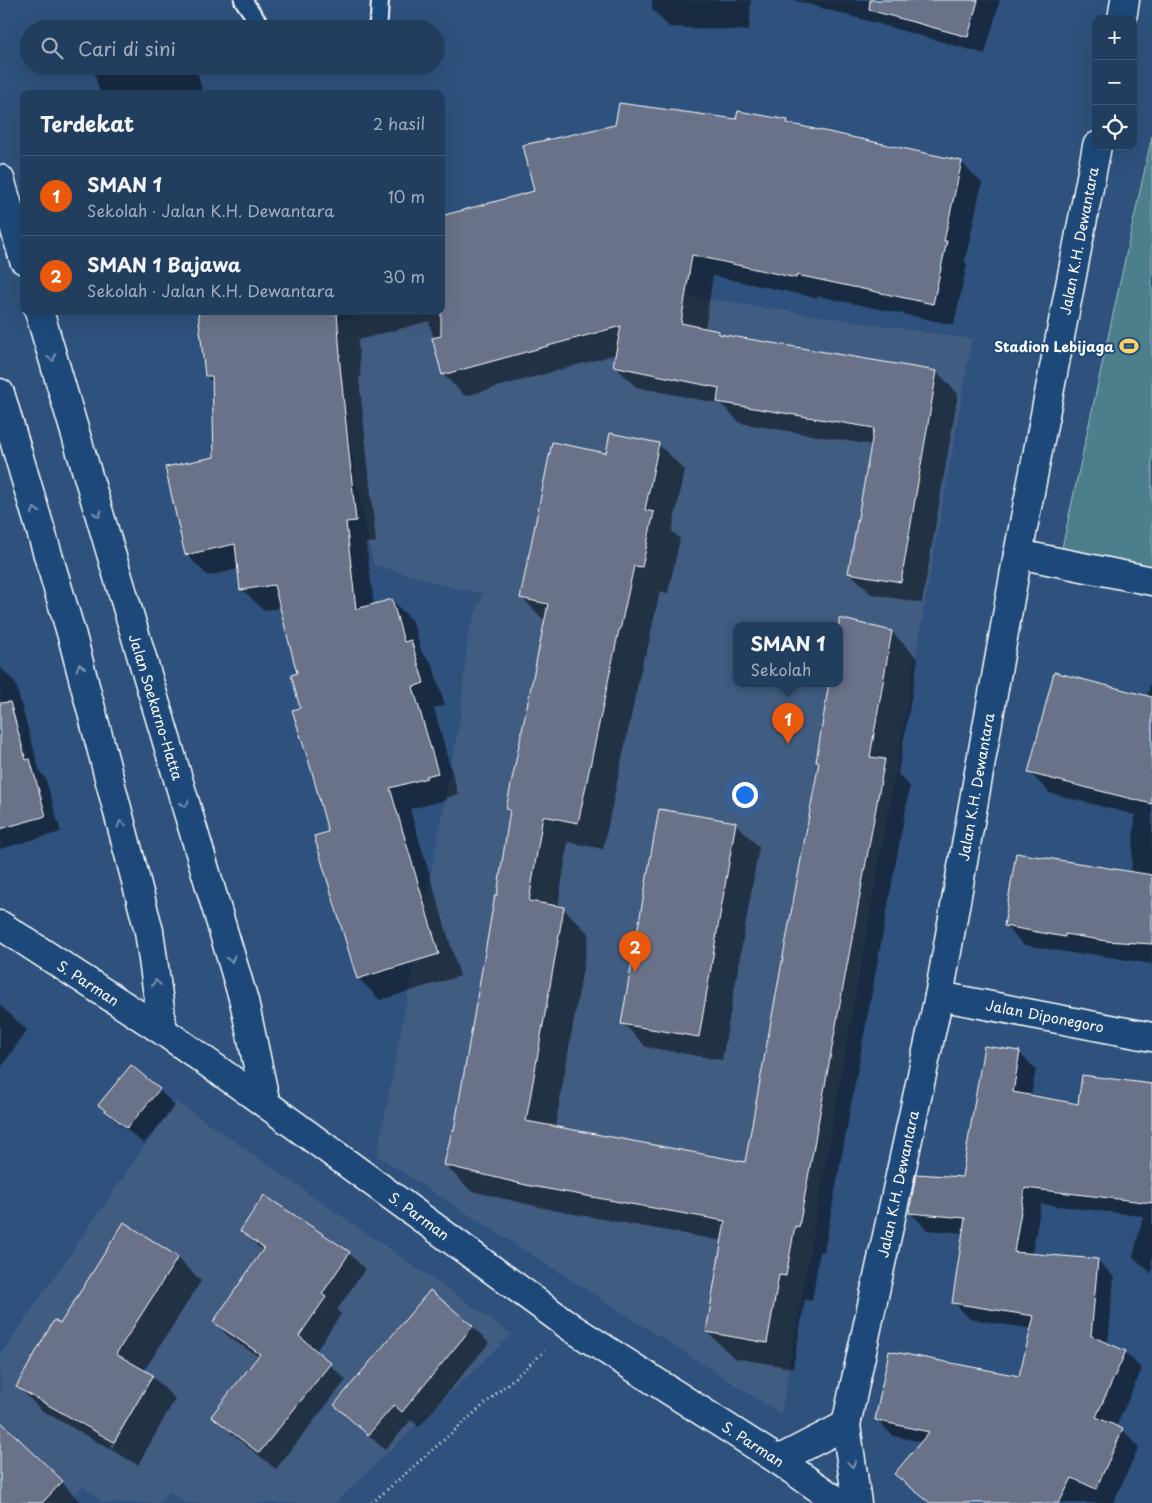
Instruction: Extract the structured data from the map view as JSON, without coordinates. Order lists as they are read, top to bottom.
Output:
{
  "streets": {
    "main road": [
      "Jalan K.H. Dewantara",
      "Jalan Soekarno-Hatta",
      "S. Parman",
      "Jalan Diponegoro"
    ]
  },
  "crossings": [
    ["Jalan K.H. Dewantara", "Jalan Diponegoro"],
    ["Jalan Soekarno-Hatta", "S. Parman"]
  ],
  "places": {
    "sports": ["Stadion Lebijaga"]
  },
  "page": {
    "map_buttons": ["+", "−"],
    "search": "Cari di sini",
    "heading": ["Terdekat", "2 hasil"],
    "list": [
      {
        "mark": "1",
        "name": "SMAN 1",
        "note": "Sekolah · Jalan K.H. Dewantara",
        "value": "10 m"
      },
      {
        "mark": "2",
        "name": "SMAN 1 Bajawa",
        "note": "Sekolah · Jalan K.H. Dewantara",
        "value": "30 m"
      }
    ],
    "popup": ["SMAN 1", "Sekolah"],
    "pins": ["1", "2"]
  }
}
